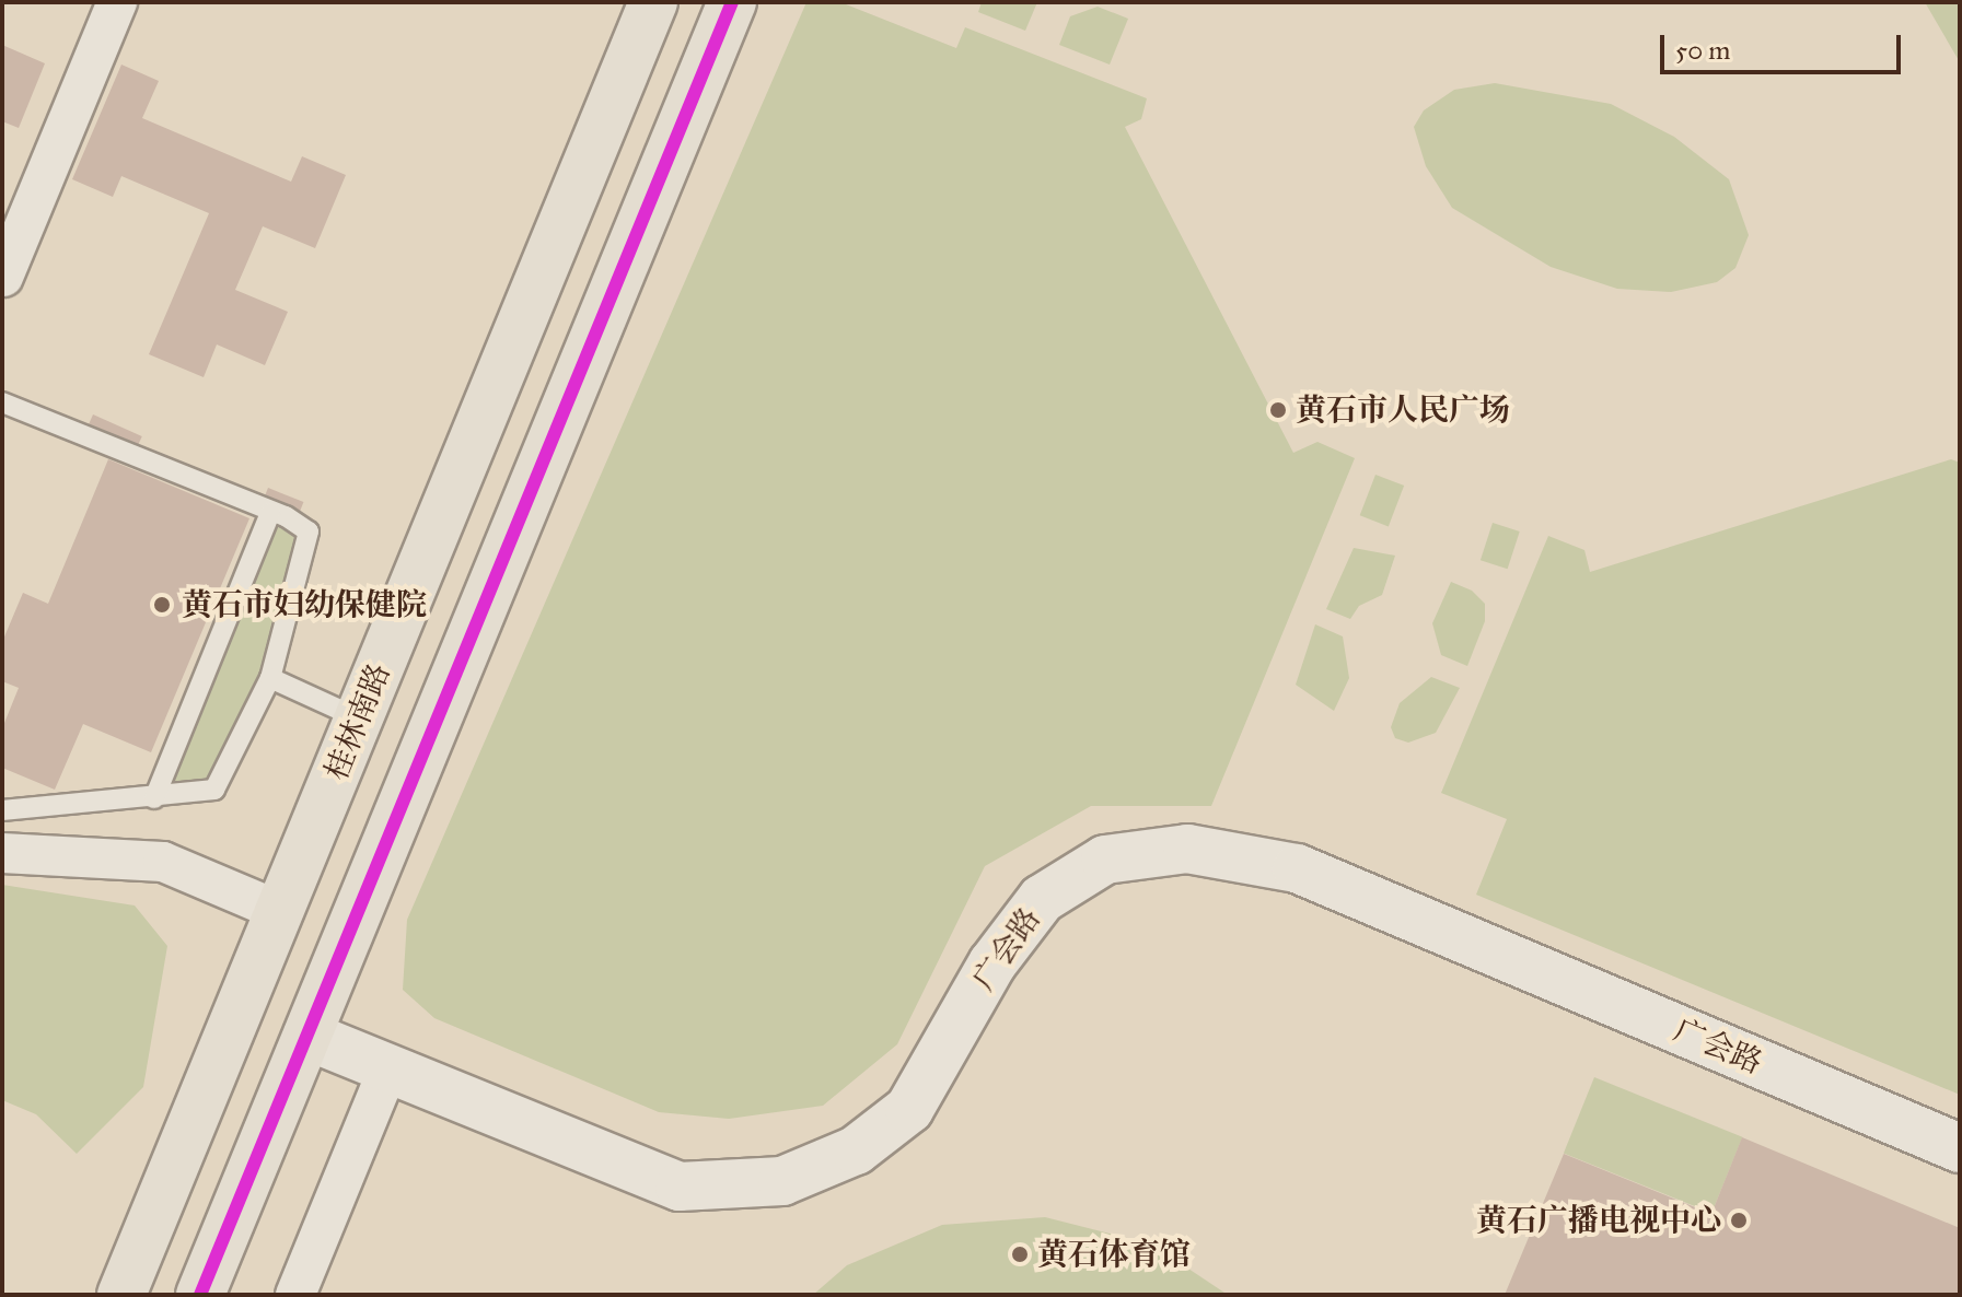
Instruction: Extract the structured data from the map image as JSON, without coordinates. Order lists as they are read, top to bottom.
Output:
{
  "streets": {
    "main road": ["桂林南路"],
    "street": ["广会路"]
  },
  "places": [
    "黄石市人民广场",
    "黄石市妇幼保健院",
    "黄石广播电视中心",
    "黄石体育馆"
  ],
  "scale_bar": "50 m"
}
